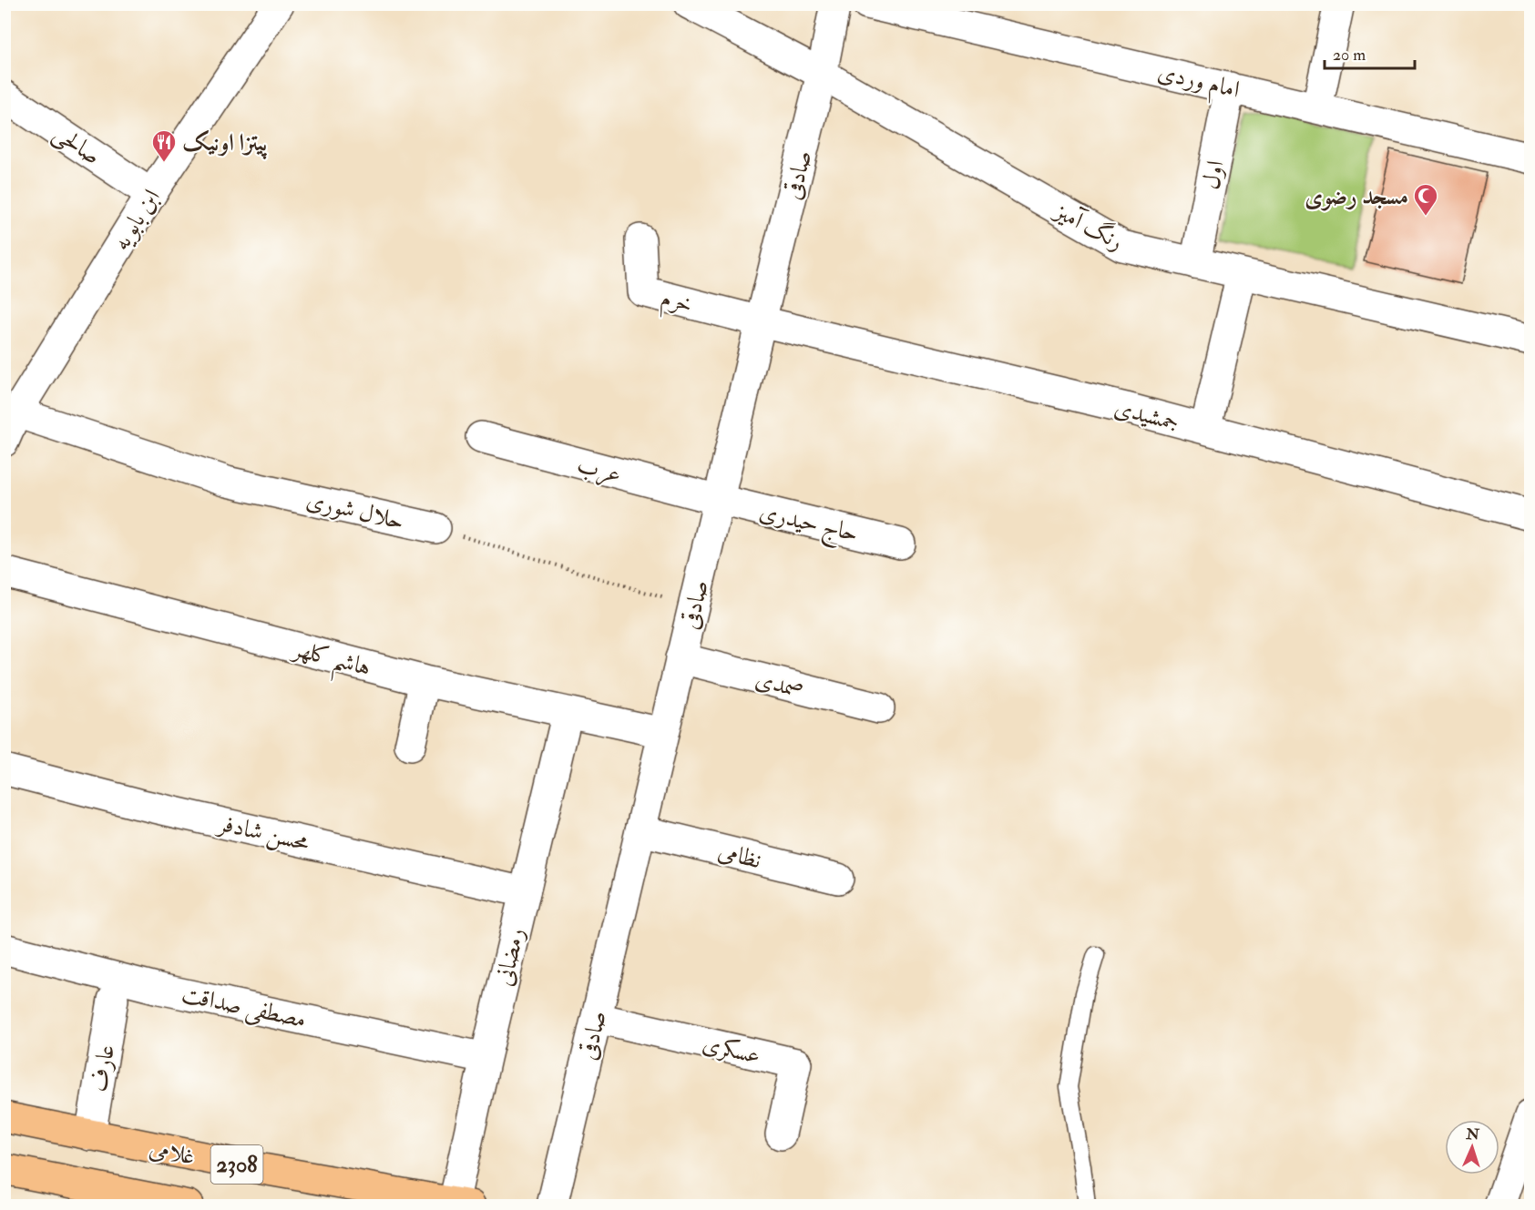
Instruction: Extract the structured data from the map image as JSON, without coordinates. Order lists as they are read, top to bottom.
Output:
{
  "streets": {
    "main road": ["غلامی", "2308"],
    "street": [
      "امام وردی",
      "صالحی",
      "صادقی",
      "اول",
      "ابن بابویه",
      "رنگ آمیز",
      "خرم",
      "جمشیدی",
      "عرب",
      "حلال شوری",
      "حاج حیدری",
      "هاشم کلهر",
      "صمدی",
      "محسن شادفر",
      "نظامی",
      "رمضانی",
      "مصطفی صداقت",
      "عسکری",
      "عارف"
    ]
  },
  "crossings": [
    ["امام وردی", "اول"],
    ["صالحی", "ابن بابویه"],
    ["صادقی", "رنگ آمیز"],
    ["صادقی", "خرم"],
    ["صادقی", "جمشیدی"],
    ["صادقی", "عرب"],
    ["صادقی", "حلال شوری"],
    ["صادقی", "حاج حیدری"],
    ["صادقی", "هاشم کلهر"],
    ["صادقی", "صمدی"],
    ["صادقی", "نظامی"],
    ["صادقی", "عسکری"],
    ["اول", "رنگ آمیز"],
    ["ابن بابویه", "حلال شوری"],
    ["خرم", "جمشیدی"],
    ["عرب", "حاج حیدری"],
    ["هاشم کلهر", "رمضانی"],
    ["محسن شادفر", "رمضانی"],
    ["رمضانی", "مصطفی صداقت"],
    ["رمضانی", "غلامی"],
    ["عارف", "غلامی"]
  ],
  "places": {
    "restaurant": ["پیتزا اونیک"],
    "mosque": ["مسجد رضوی"]
  },
  "scale_bar": "20 m",
  "north": "top"
}
